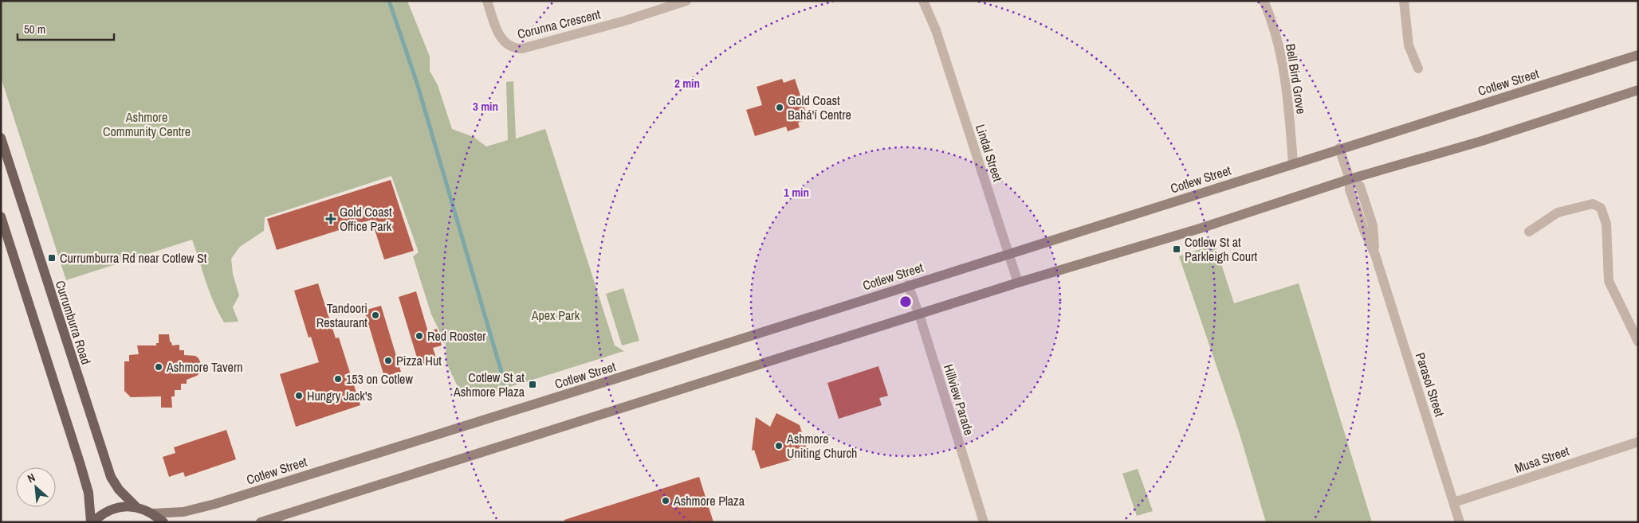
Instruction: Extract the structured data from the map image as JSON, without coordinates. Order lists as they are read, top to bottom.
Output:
{
  "streets": {
    "main road": ["Cotlew Street", "Currumburra Road"],
    "street": [
      "Corunna Crescent",
      "Bell Bird Grove",
      "Lindal Street",
      "Parasol Street",
      "Hillview Parade",
      "Musa Street"
    ]
  },
  "crossings": [
    ["Bell Bird Grove", "Cotlew Street"],
    ["Cotlew Street", "Lindal Street"],
    ["Cotlew Street", "Parasol Street"],
    ["Cotlew Street", "Hillview Parade"],
    ["Parasol Street", "Musa Street"]
  ],
  "parks": ["Ashmore Community Centre", "Apex Park"],
  "places": {
    "other": [
      "Gold Coast Bahá'í Centre",
      "Tandoori Restaurant",
      "Red Rooster",
      "Pizza Hut",
      "Ashmore Tavern",
      "153 on Cotlew",
      "Hungry Jack's",
      "Ashmore Uniting Church",
      "Ashmore Plaza"
    ],
    "health": ["Gold Coast Office Park"],
    "transit": ["Cotlew St at Parkleigh Court", "Currumburra Rd near Cotlew St", "Cotlew St at Ashmore Plaza"]
  },
  "scale_bar": "50 m",
  "north": "top left",
  "rings": ["2 min", "3 min", "1 min"]
}
